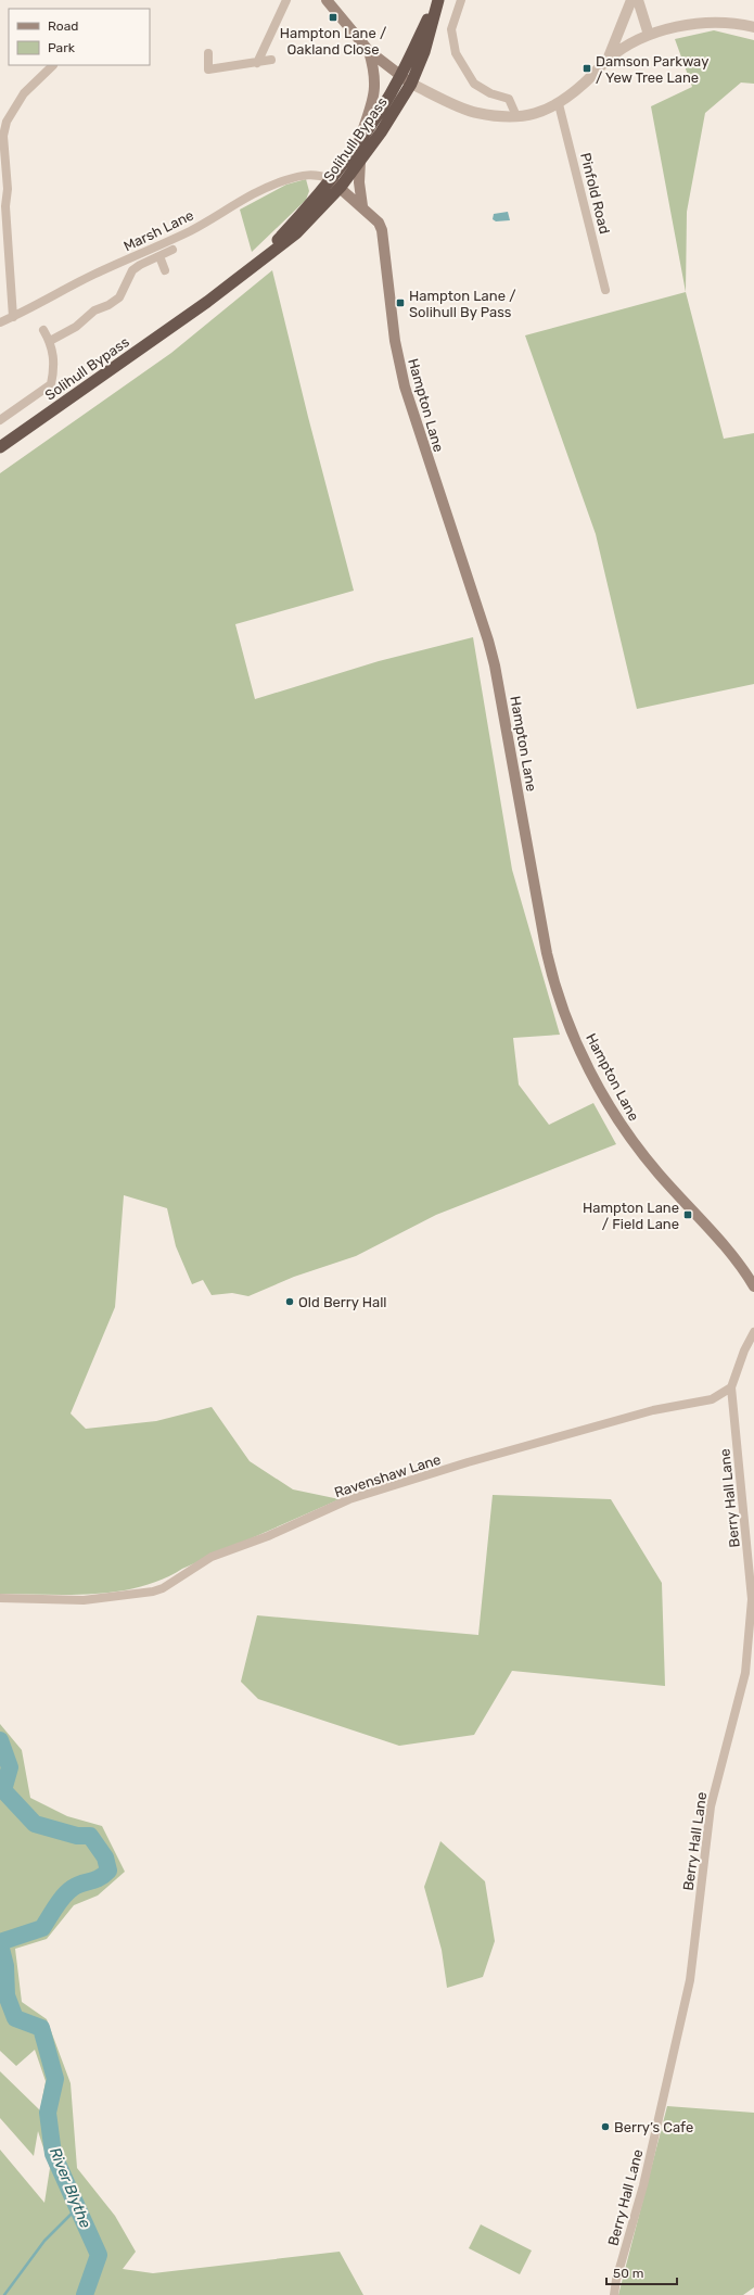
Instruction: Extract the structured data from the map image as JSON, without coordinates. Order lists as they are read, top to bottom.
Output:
{
  "streets": {
    "highway": ["Solihull Bypass"],
    "main road": ["Hampton Lane"],
    "street": [
      "Pinfold Road",
      "Marsh Lane",
      "Ravenshaw Lane",
      "Berry Hall Lane"
    ]
  },
  "crossings": [
    ["Solihull Bypass", "Marsh Lane"],
    ["Solihull Bypass", "Hampton Lane"],
    ["Marsh Lane", "Hampton Lane"],
    ["Ravenshaw Lane", "Berry Hall Lane"]
  ],
  "water": ["River Blythe"],
  "places": {
    "transit": [
      "Hampton Lane / Oakland Close",
      "Damson Parkway / Yew Tree Lane",
      "Hampton Lane / Solihull By Pass",
      "Hampton Lane / Field Lane"
    ],
    "other": ["Old Berry Hall", "Berry’s Cafe"]
  },
  "legend": ["Road", "Park"],
  "scale_bar": "50 m"
}
